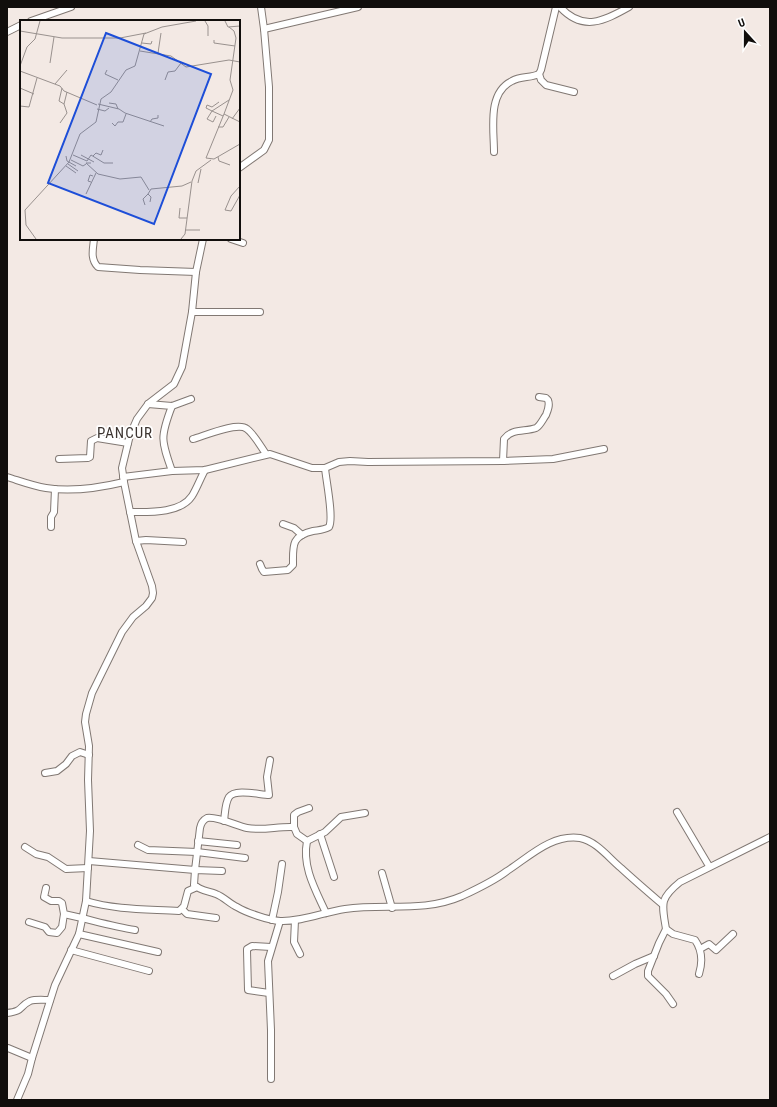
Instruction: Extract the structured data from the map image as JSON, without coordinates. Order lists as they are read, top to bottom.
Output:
{
  "districts": ["PANCUR"],
  "north": "top"
}
